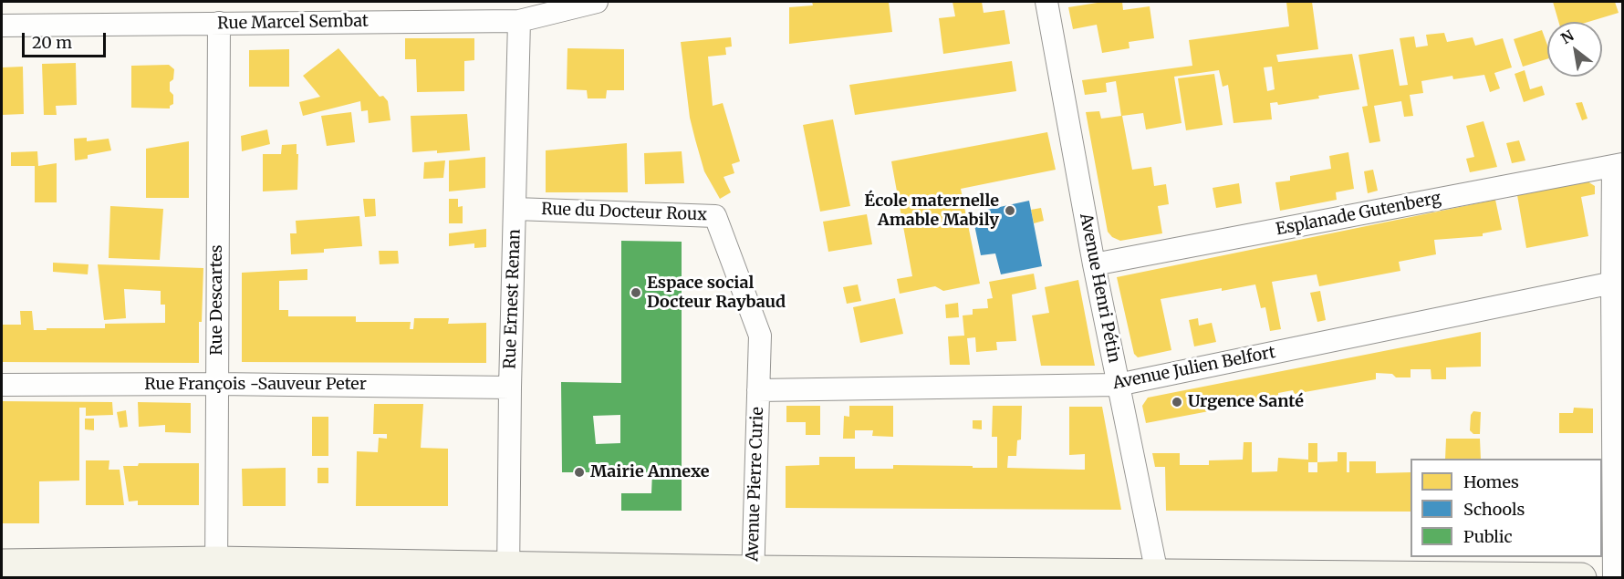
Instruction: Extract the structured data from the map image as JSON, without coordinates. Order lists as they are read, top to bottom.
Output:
{
  "streets": {
    "street": [
      "Rue Marcel Sembat",
      "Rue du Docteur Roux",
      "Esplanade Gutenberg",
      "Avenue Henri Pétin",
      "Rue Ernest Renan",
      "Rue Descartes",
      "Avenue Julien Belfort",
      "Rue François -Sauveur Peter",
      "Avenue Pierre Curie"
    ]
  },
  "crossings": [
    ["Rue Marcel Sembat", "Rue Ernest Renan"],
    ["Rue Marcel Sembat", "Rue Descartes"],
    ["Rue du Docteur Roux", "Rue Ernest Renan"],
    ["Rue du Docteur Roux", "Avenue Julien Belfort"],
    ["Rue du Docteur Roux", "Avenue Pierre Curie"],
    ["Esplanade Gutenberg", "Avenue Henri Pétin"],
    ["Avenue Henri Pétin", "Avenue Julien Belfort"],
    ["Rue Ernest Renan", "Rue François -Sauveur Peter"],
    ["Rue Descartes", "Rue François -Sauveur Peter"],
    ["Avenue Julien Belfort", "Avenue Pierre Curie"]
  ],
  "places": [
    "École maternelle Amable Mabily",
    "Espace social Docteur Raybaud",
    "Urgence Santé",
    "Mairie Annexe"
  ],
  "legend": ["Homes", "Schools", "Public"],
  "scale_bar": "20 m",
  "north": "top left"
}
